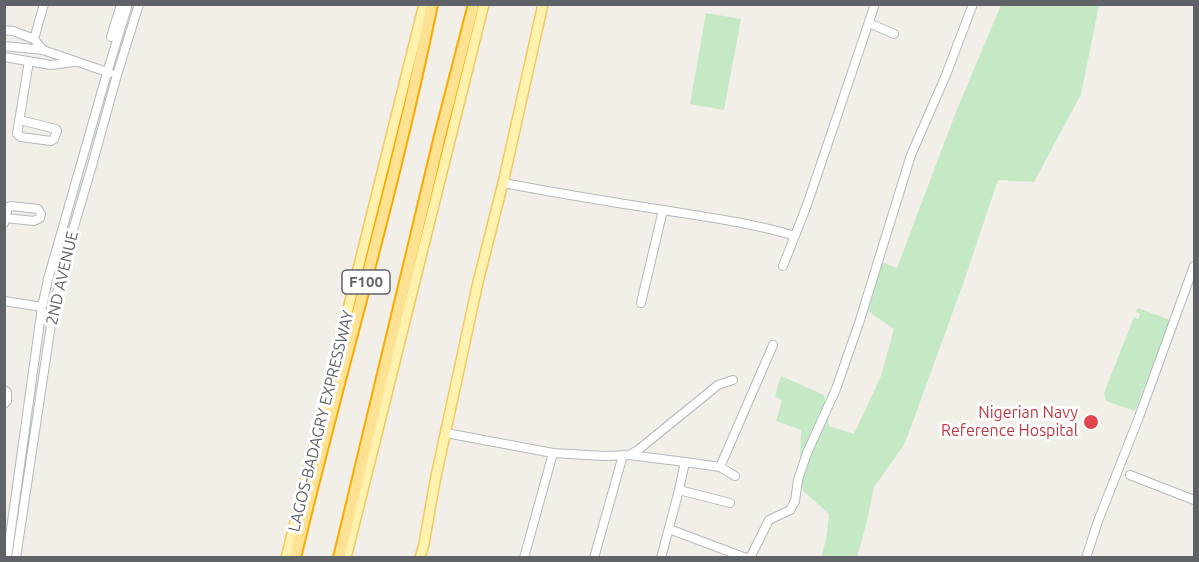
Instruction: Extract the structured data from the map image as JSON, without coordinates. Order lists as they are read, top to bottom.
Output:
{
  "streets": {
    "highway": ["F100", "LAGOS-BADAGRY EXPRESSWAY"],
    "street": ["2ND AVENUE"]
  },
  "places": ["Nigerian Navy Reference Hospital"]
}
